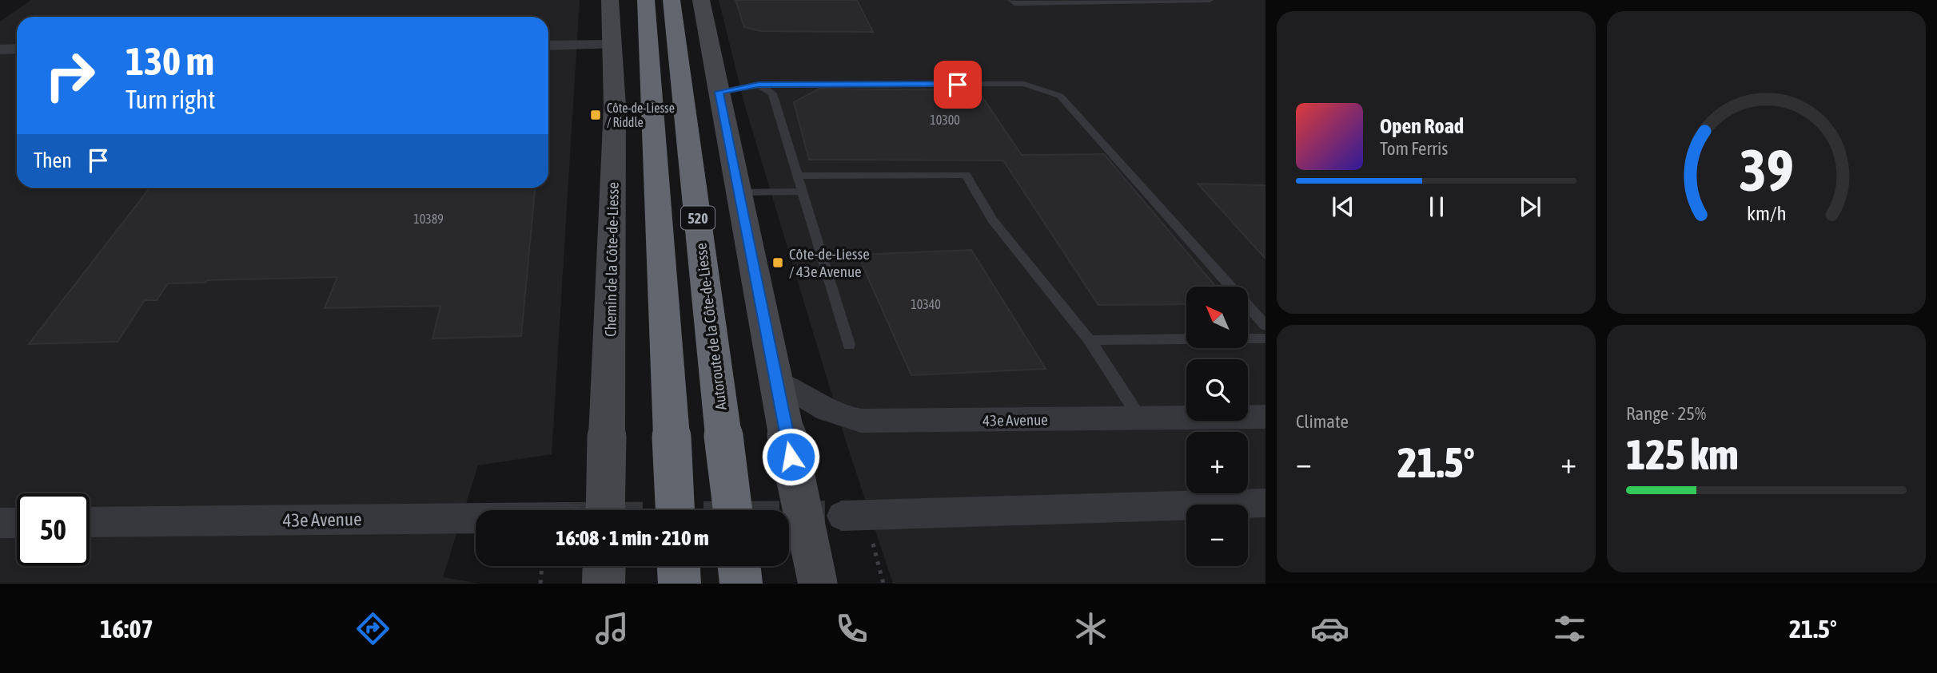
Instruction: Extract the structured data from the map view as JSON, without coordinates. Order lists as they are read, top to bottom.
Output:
{
  "streets": {
    "highway": ["520", "Autoroute de la Côte-de-Liesse"],
    "main road": ["Chemin de la Côte-de-Liesse"],
    "street": ["43e Avenue"]
  },
  "places": {
    "transit": ["Côte-de-Liesse / Riddle", "Côte-de-Liesse / 43e Avenue"]
  },
  "house_numbers": ["10300", "10389", "10340"],
  "north": "top left",
  "page": {
    "turn": ["130 m", "Turn right"],
    "song": ["Open Road", "Tom Ferris"],
    "then": "Then",
    "map_buttons": ["+", "−"],
    "tile": [
      "Climate",
      ["Range · 25%", "125 km"]
    ],
    "heat": ["−", "21.5°", "+"],
    "limit": "50",
    "trip": "16:08 · 1 min · 210 m",
    "tabs": ["16:07", "21.5°"],
    "gauge": ["39", "km/h"]
  }
}
